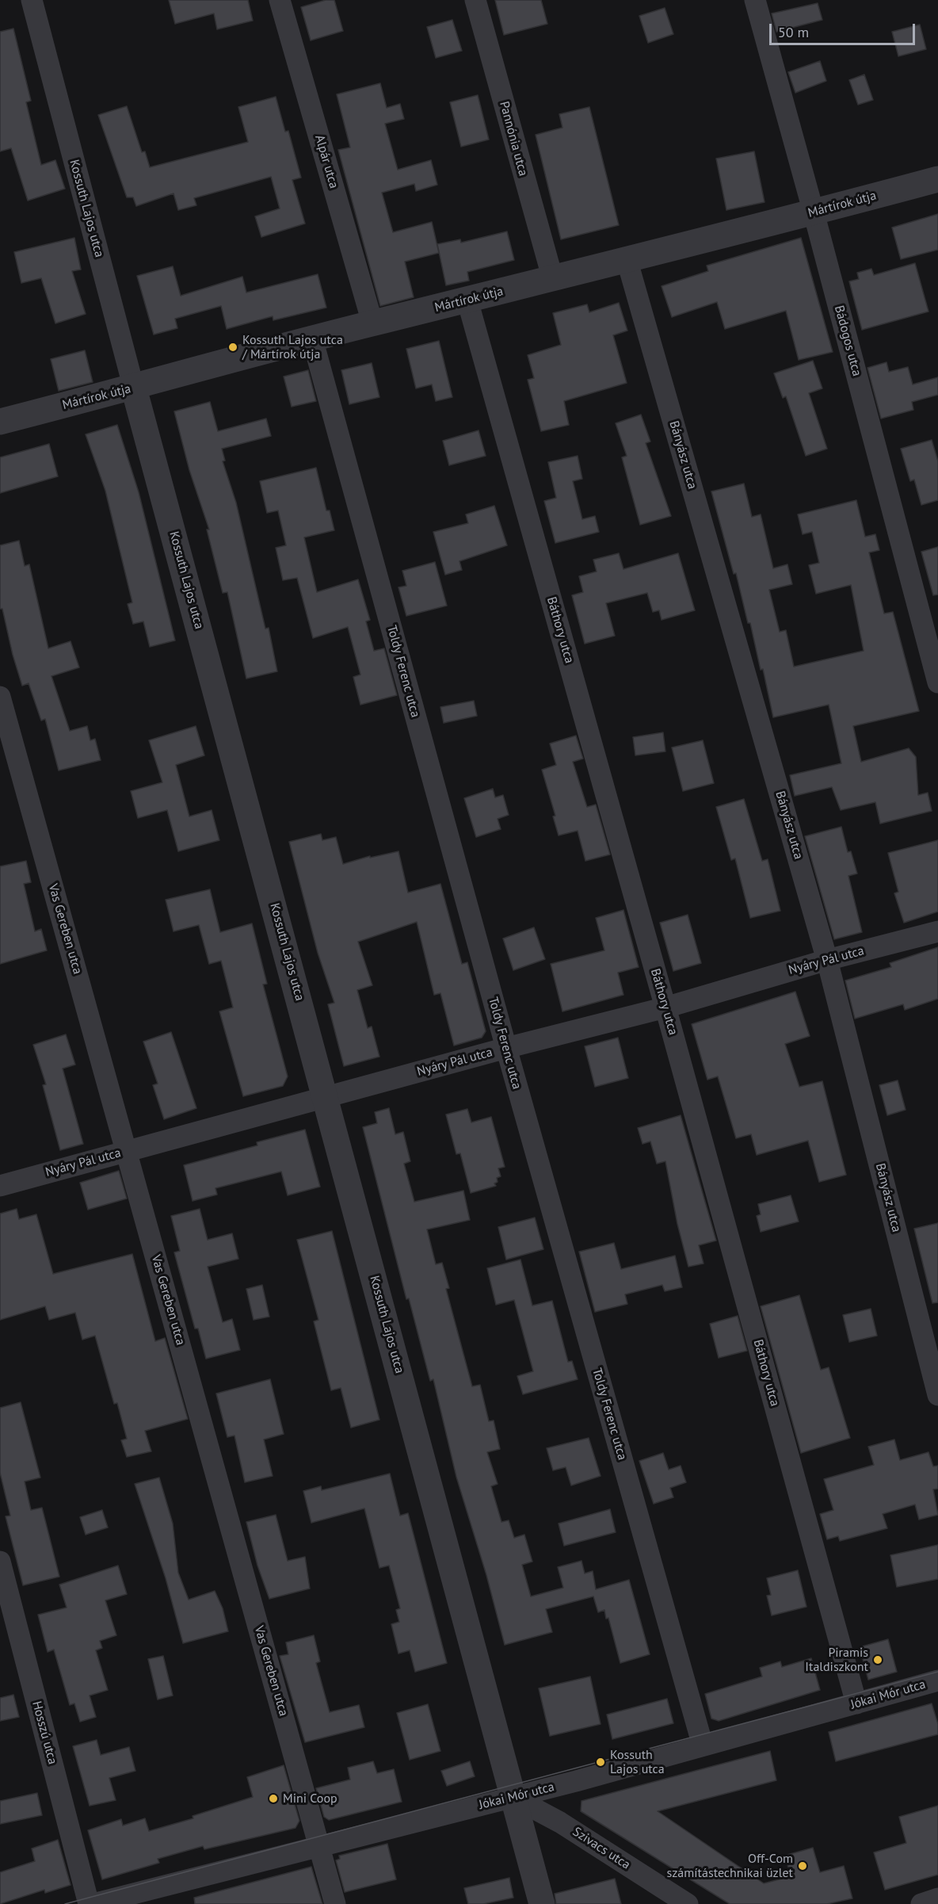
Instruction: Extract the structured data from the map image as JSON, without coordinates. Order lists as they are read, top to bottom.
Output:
{
  "streets": {
    "street": [
      "Pannónia utca",
      "Alpár utca",
      "Mártírok útja",
      "Kossuth Lajos utca",
      "Bádogos utca",
      "Bányász utca",
      "Báthory utca",
      "Toldy Ferenc utca",
      "Vas Gereben utca",
      "Nyáry Pál utca",
      "Jókai Mór utca",
      "Hosszú utca",
      "Szivacs utca"
    ]
  },
  "crossings": [
    ["Pannónia utca", "Mártírok útja"],
    ["Alpár utca", "Mártírok útja"],
    ["Mártírok útja", "Kossuth Lajos utca"],
    ["Mártírok útja", "Bádogos utca"],
    ["Mártírok útja", "Bányász utca"],
    ["Mártírok útja", "Báthory utca"],
    ["Mártírok útja", "Toldy Ferenc utca"],
    ["Kossuth Lajos utca", "Nyáry Pál utca"],
    ["Kossuth Lajos utca", "Jókai Mór utca"],
    ["Kossuth Lajos utca", "Szivacs utca"],
    ["Bányász utca", "Nyáry Pál utca"],
    ["Báthory utca", "Nyáry Pál utca"],
    ["Báthory utca", "Jókai Mór utca"],
    ["Toldy Ferenc utca", "Nyáry Pál utca"],
    ["Toldy Ferenc utca", "Jókai Mór utca"],
    ["Vas Gereben utca", "Nyáry Pál utca"],
    ["Vas Gereben utca", "Jókai Mór utca"],
    ["Jókai Mór utca", "Szivacs utca"]
  ],
  "places": [
    "Kossuth Lajos utca / Mártírok útja",
    "Piramis Italdiszkont",
    "Kossuth Lajos utca",
    "Mini Coop",
    "Off-Com számítástechnikai üzlet"
  ],
  "scale_bar": "50 m"
}
